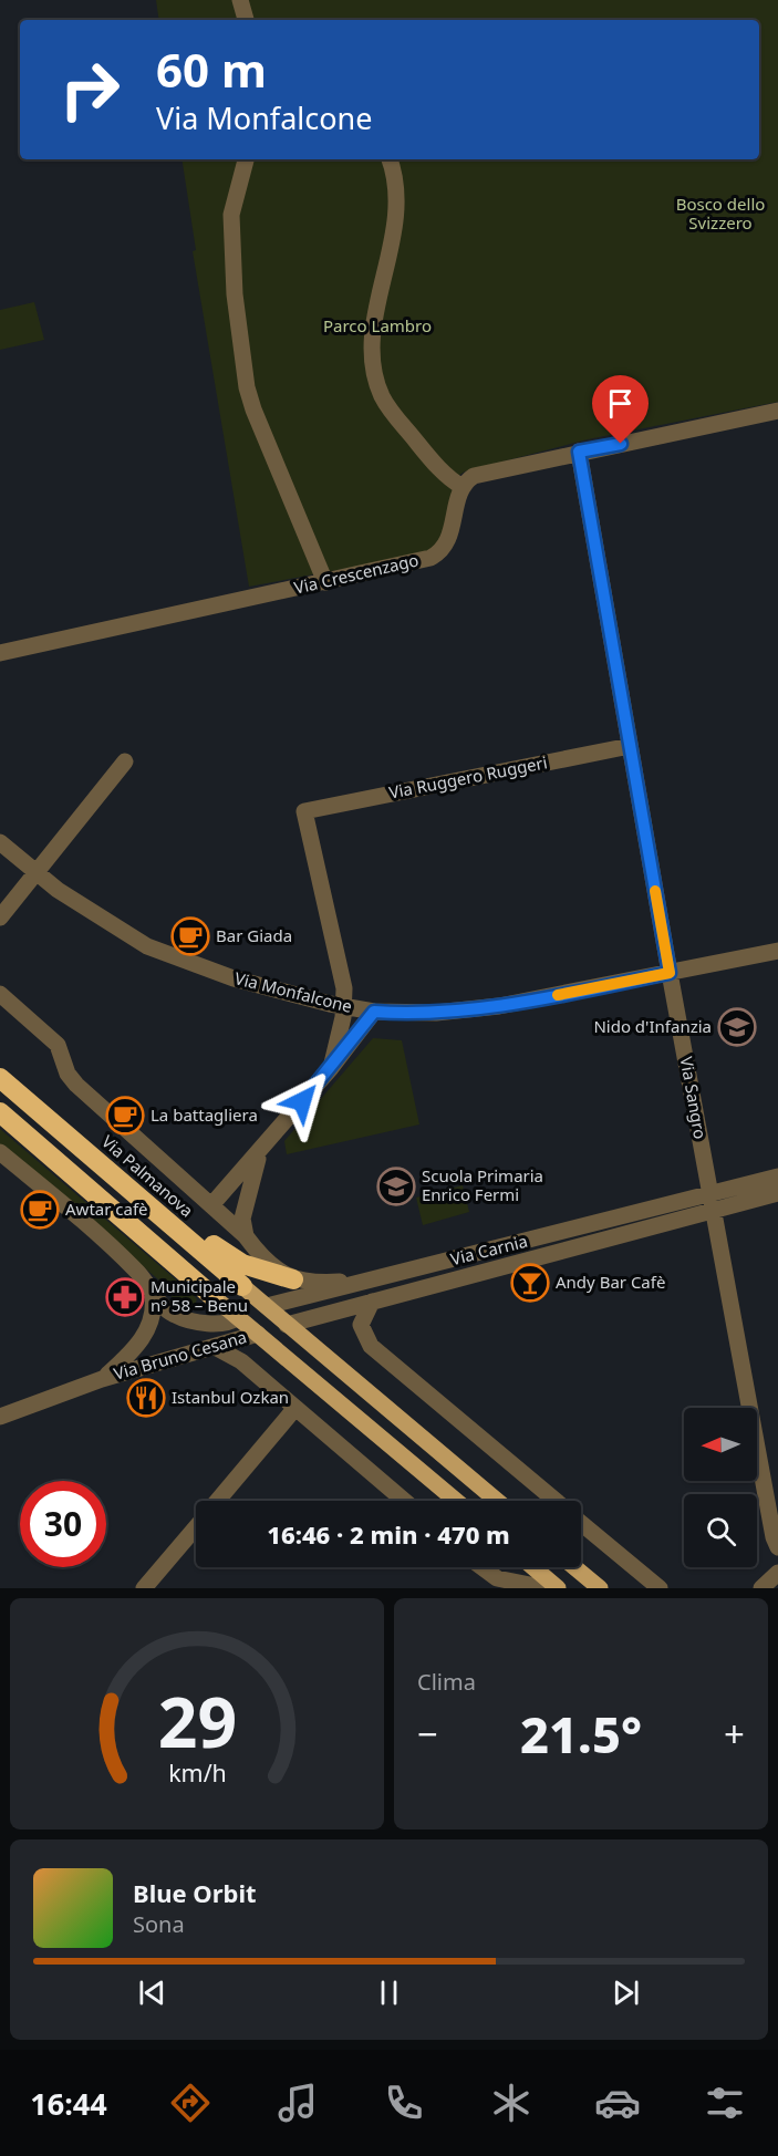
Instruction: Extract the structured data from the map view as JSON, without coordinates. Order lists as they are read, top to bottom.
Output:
{
  "streets": {
    "highway": ["Via Palmanova"],
    "street": [
      "Via Crescenzago",
      "Via Ruggero Ruggeri",
      "Via Monfalcone",
      "Via Sangro",
      "Via Carnia",
      "Via Bruno Cesana"
    ]
  },
  "crossings": [
    ["Via Ruggero Ruggeri", "Via Monfalcone"],
    ["Via Ruggero Ruggeri", "Via Sangro"],
    ["Via Monfalcone", "Via Sangro"],
    ["Via Sangro", "Via Carnia"],
    ["Via Palmanova", "Via Carnia"]
  ],
  "parks": ["Bosco dello Svizzero", "Parco Lambro"],
  "places": {
    "cafe": ["Bar Giada", "La battagliera", "Awtar cafè"],
    "school or university": ["Nido d'Infanzia", "Scuola Primaria Enrico Fermi"],
    "bar": ["Andy Bar Cafè"],
    "pharmacy": ["Municipale nº 58 – Benu"],
    "restaurant": ["Istanbul Ozkan"]
  },
  "north": "left",
  "page": {
    "turn": ["60 m", "Via Monfalcone"],
    "limit": "30",
    "trip": "16:46 · 2 min · 470 m",
    "tile": "Clima",
    "heat": ["−", "21.5°", "+"],
    "song": ["Blue Orbit", "Sona"],
    "tabs": "16:44",
    "gauge": ["29", "km/h"]
  }
}
